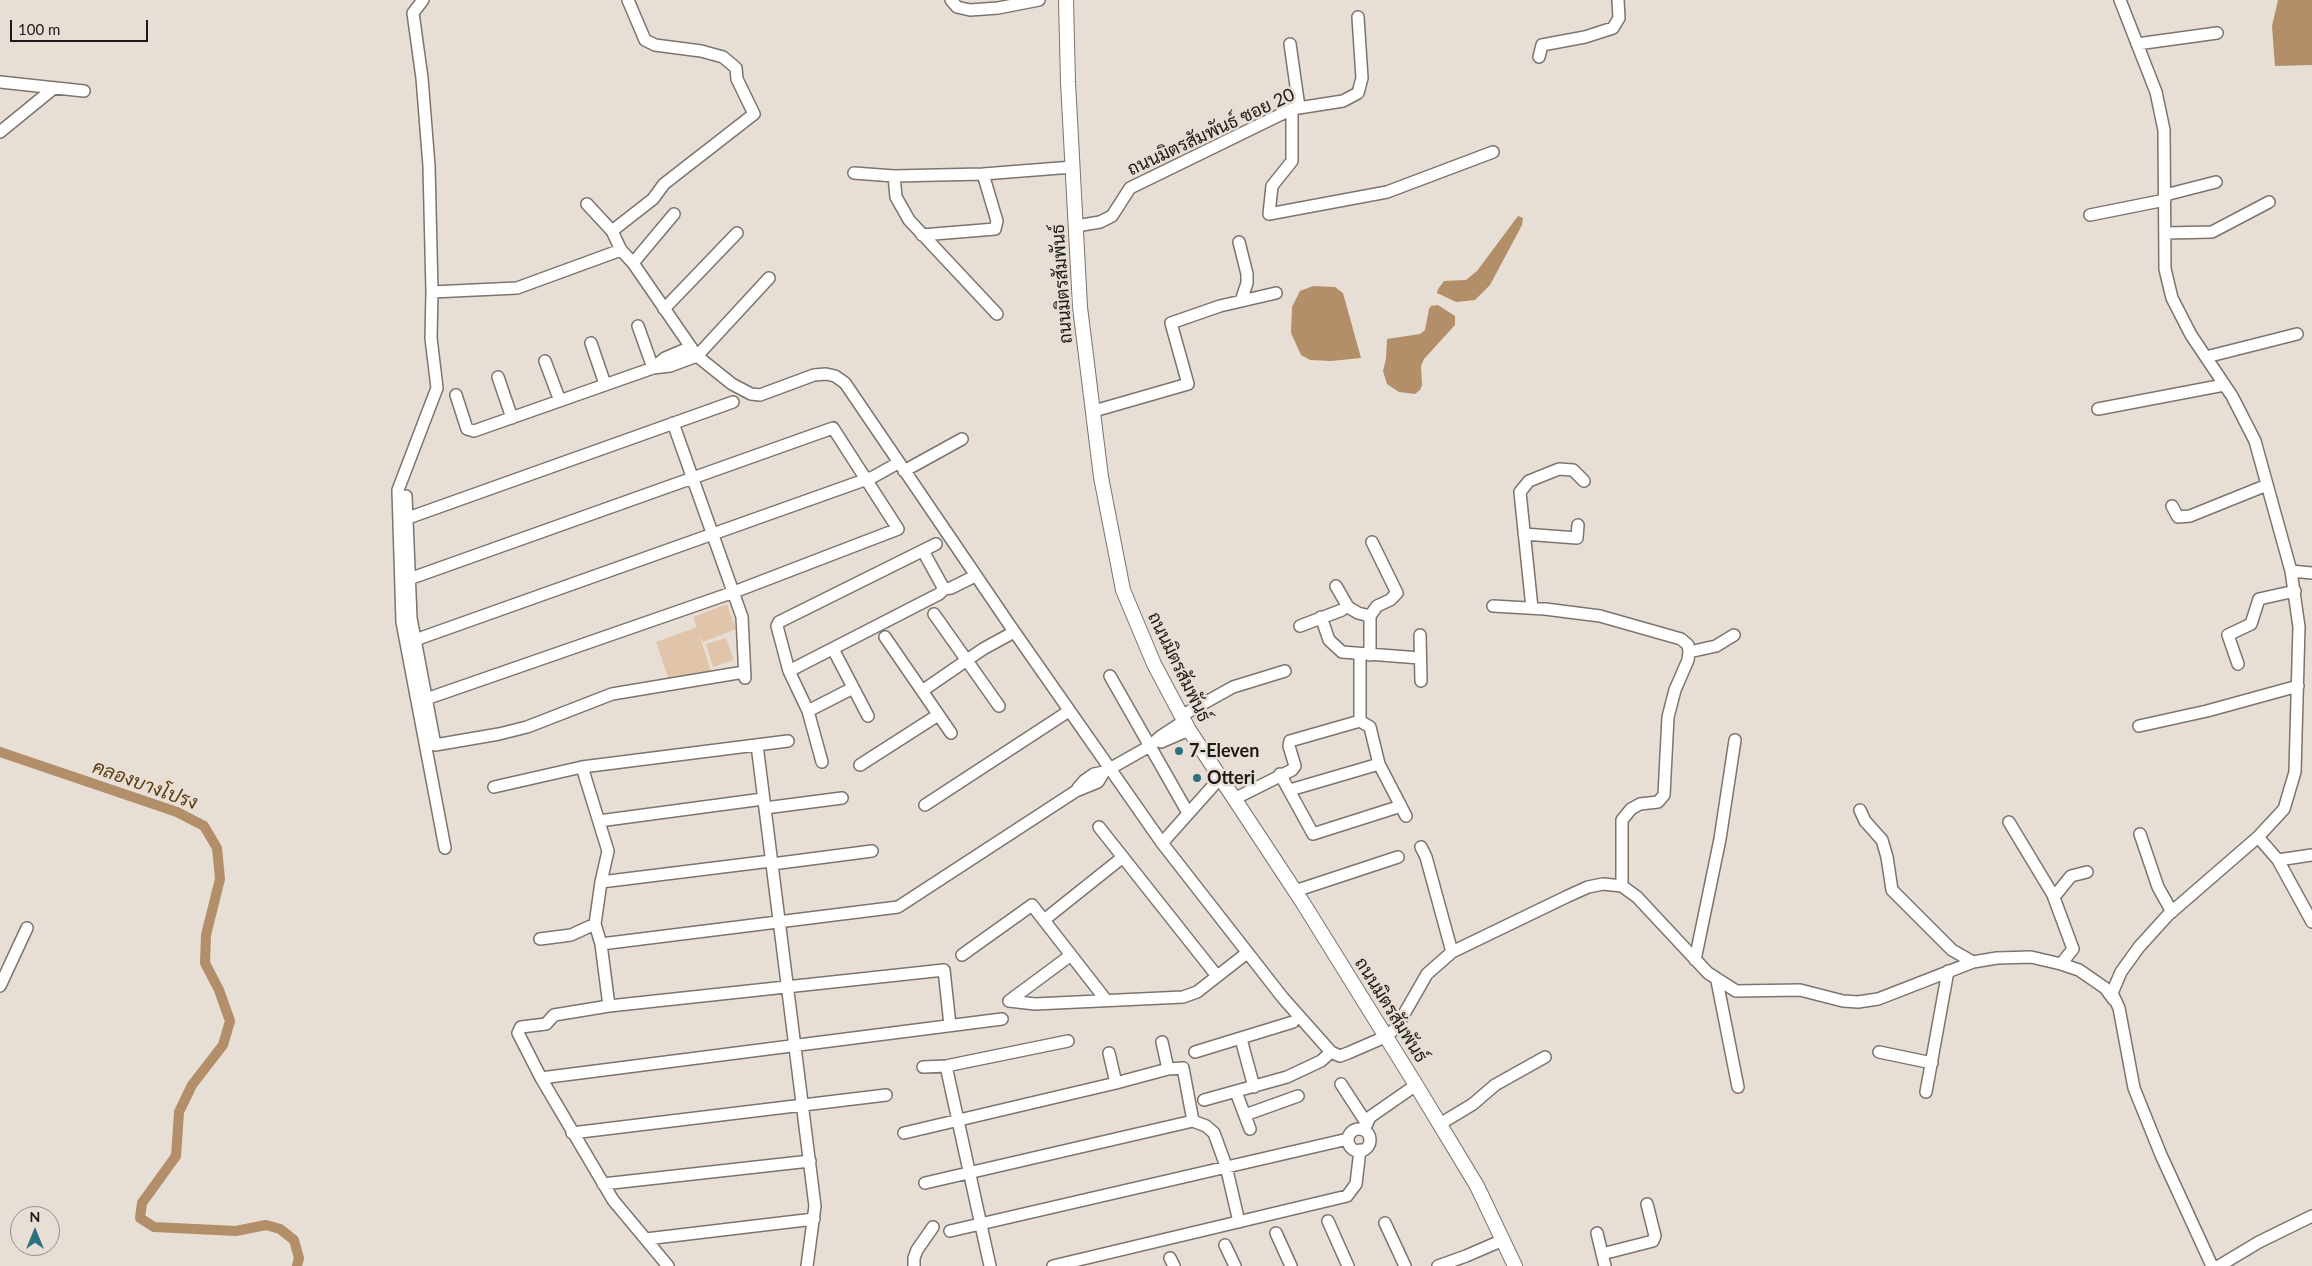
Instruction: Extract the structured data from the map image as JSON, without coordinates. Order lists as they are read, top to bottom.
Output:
{
  "streets": {
    "street": ["ถนนมิตรสัมพันธ์ ซอย 20", "ถนนมิตรสัมพันธ์"]
  },
  "crossings": [
    ["ถนนมิตรสัมพันธ์ ซอย 20", "ถนนมิตรสัมพันธ์"]
  ],
  "water": ["คลองบางโปรง"],
  "places": ["7-Eleven", "Otteri"],
  "scale_bar": "100 m",
  "north": "top"
}
